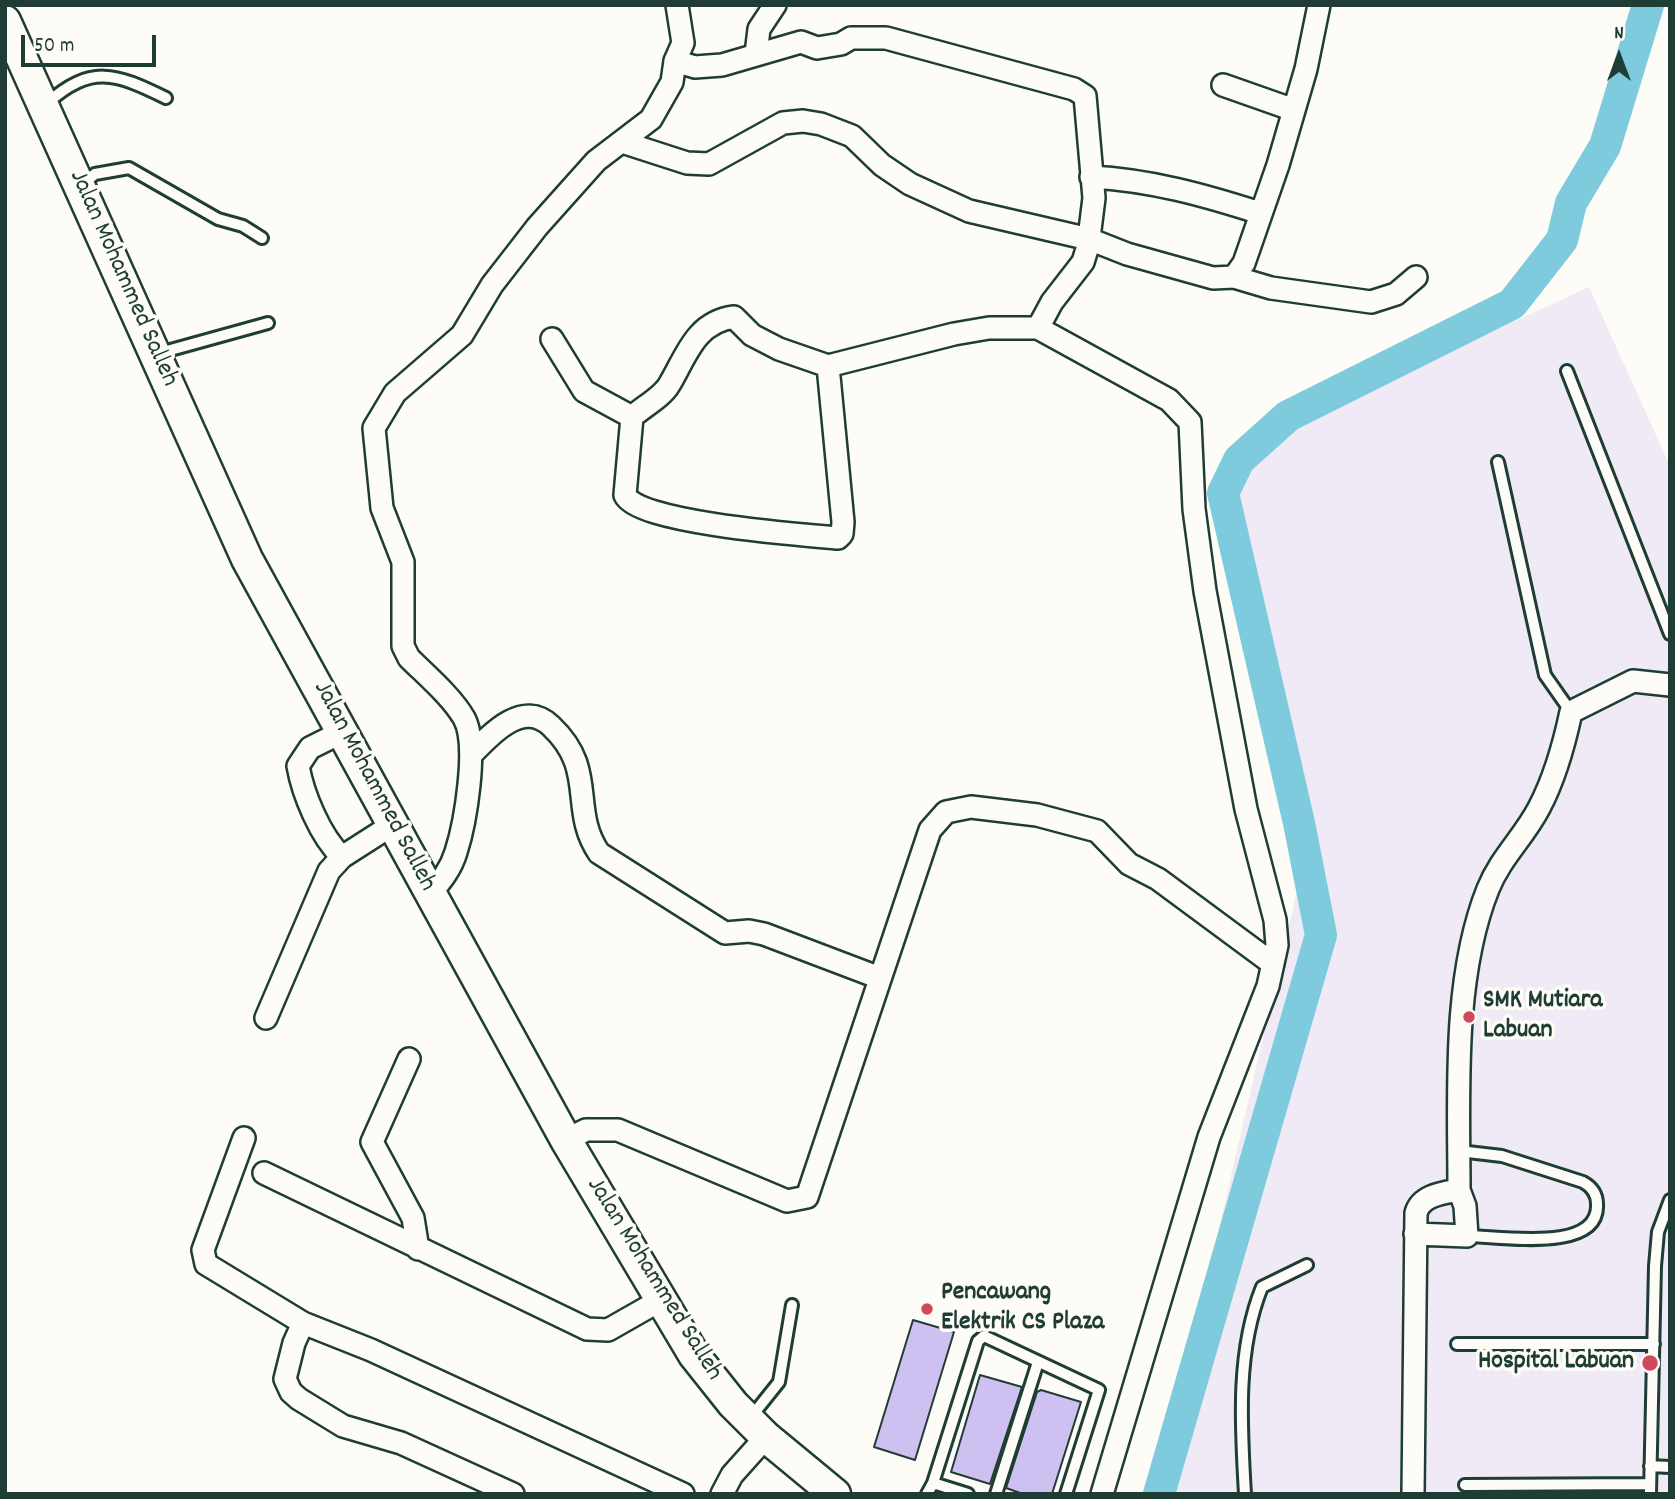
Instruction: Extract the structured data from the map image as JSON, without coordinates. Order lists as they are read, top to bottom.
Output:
{
  "streets": {
    "main road": ["Jalan Mohammed Salleh"]
  },
  "places": ["SMK Mutiara Labuan", "Pencawang Elektrik CS Plaza", "Hospital Labuan"],
  "scale_bar": "50 m",
  "north": "top"
}
